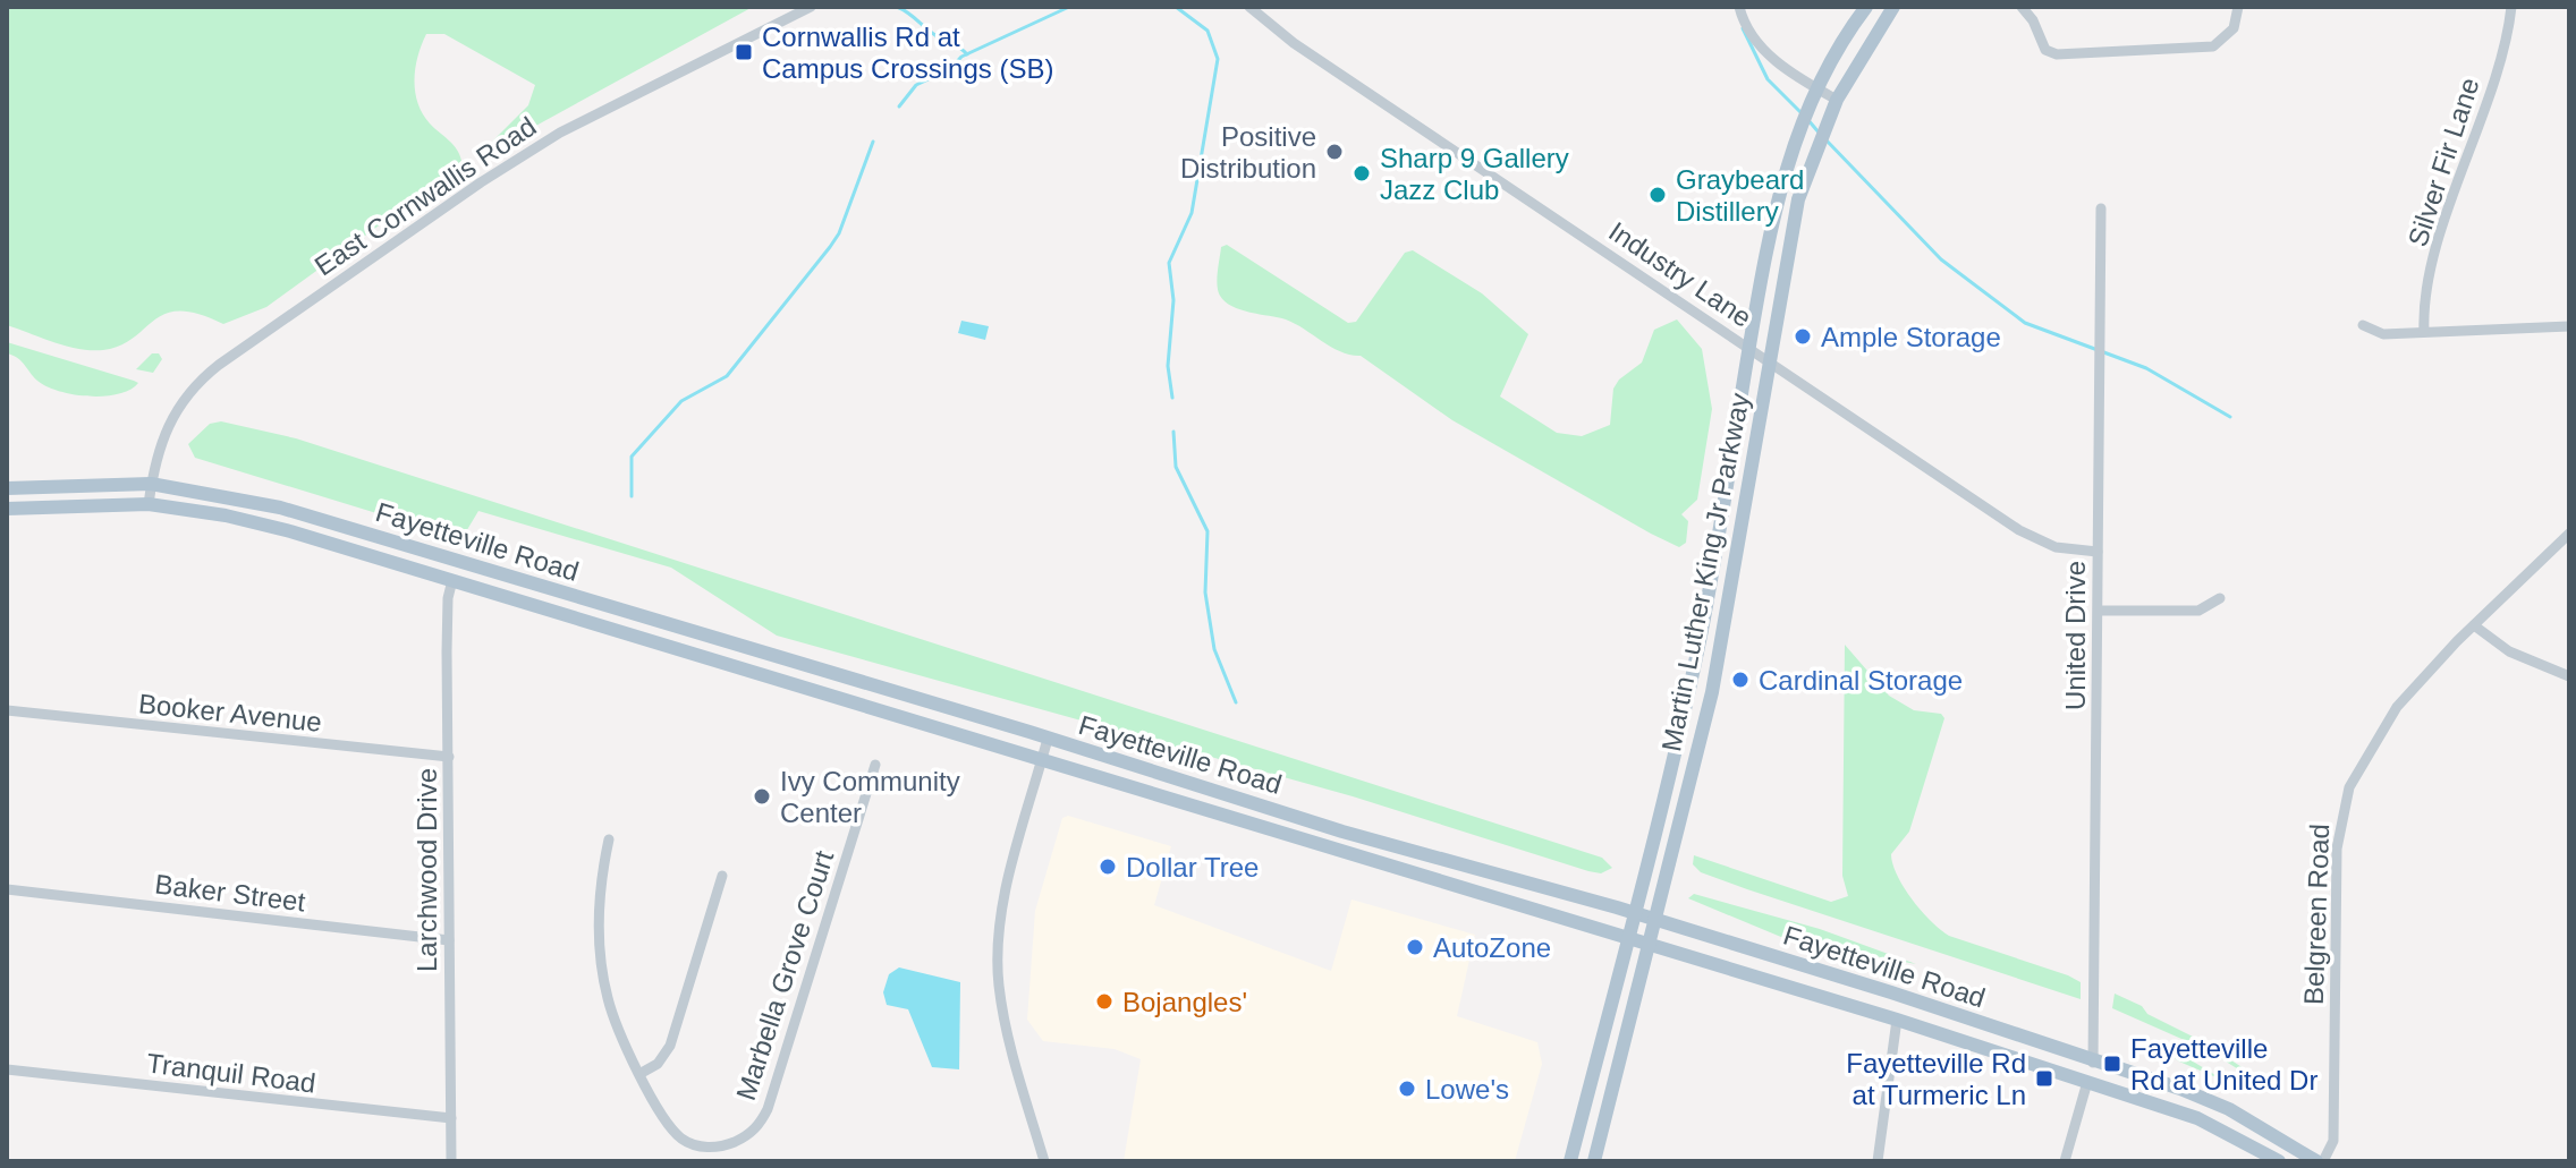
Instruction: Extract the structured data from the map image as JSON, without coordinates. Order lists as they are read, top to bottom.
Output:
{
  "streets": {
    "main road": ["Fayetteville Road", "Martin Luther King Jr Parkway"],
    "street": [
      "Silver Fir Lane",
      "East Cornwallis Road",
      "Industry Lane",
      "United Drive",
      "Booker Avenue",
      "Larchwood Drive",
      "Baker Street",
      "Belgreen Road",
      "Marbella Grove Court",
      "Tranquil Road"
    ]
  },
  "crossings": [
    ["East Cornwallis Road", "Fayetteville Road"],
    ["Industry Lane", "Martin Luther King Jr Parkway"],
    ["Industry Lane", "United Drive"],
    ["Fayetteville Road", "Martin Luther King Jr Parkway"],
    ["Fayetteville Road", "United Drive"],
    ["Fayetteville Road", "Larchwood Drive"],
    ["Fayetteville Road", "Belgreen Road"],
    ["Booker Avenue", "Larchwood Drive"],
    ["Larchwood Drive", "Baker Street"],
    ["Larchwood Drive", "Tranquil Road"]
  ],
  "places": {
    "transit": ["Cornwallis Rd at Campus Crossings (SB)", "Fayetteville Rd at United Dr", "Fayetteville Rd at Turmeric Ln"],
    "other": [
      "Positive Distribution",
      "Sharp 9 Gallery Jazz Club",
      "Graybeard Distillery",
      "Ample Storage",
      "Cardinal Storage",
      "Ivy Community Center",
      "Dollar Tree",
      "AutoZone",
      "Bojangles'",
      "Lowe's"
    ]
  }
}
